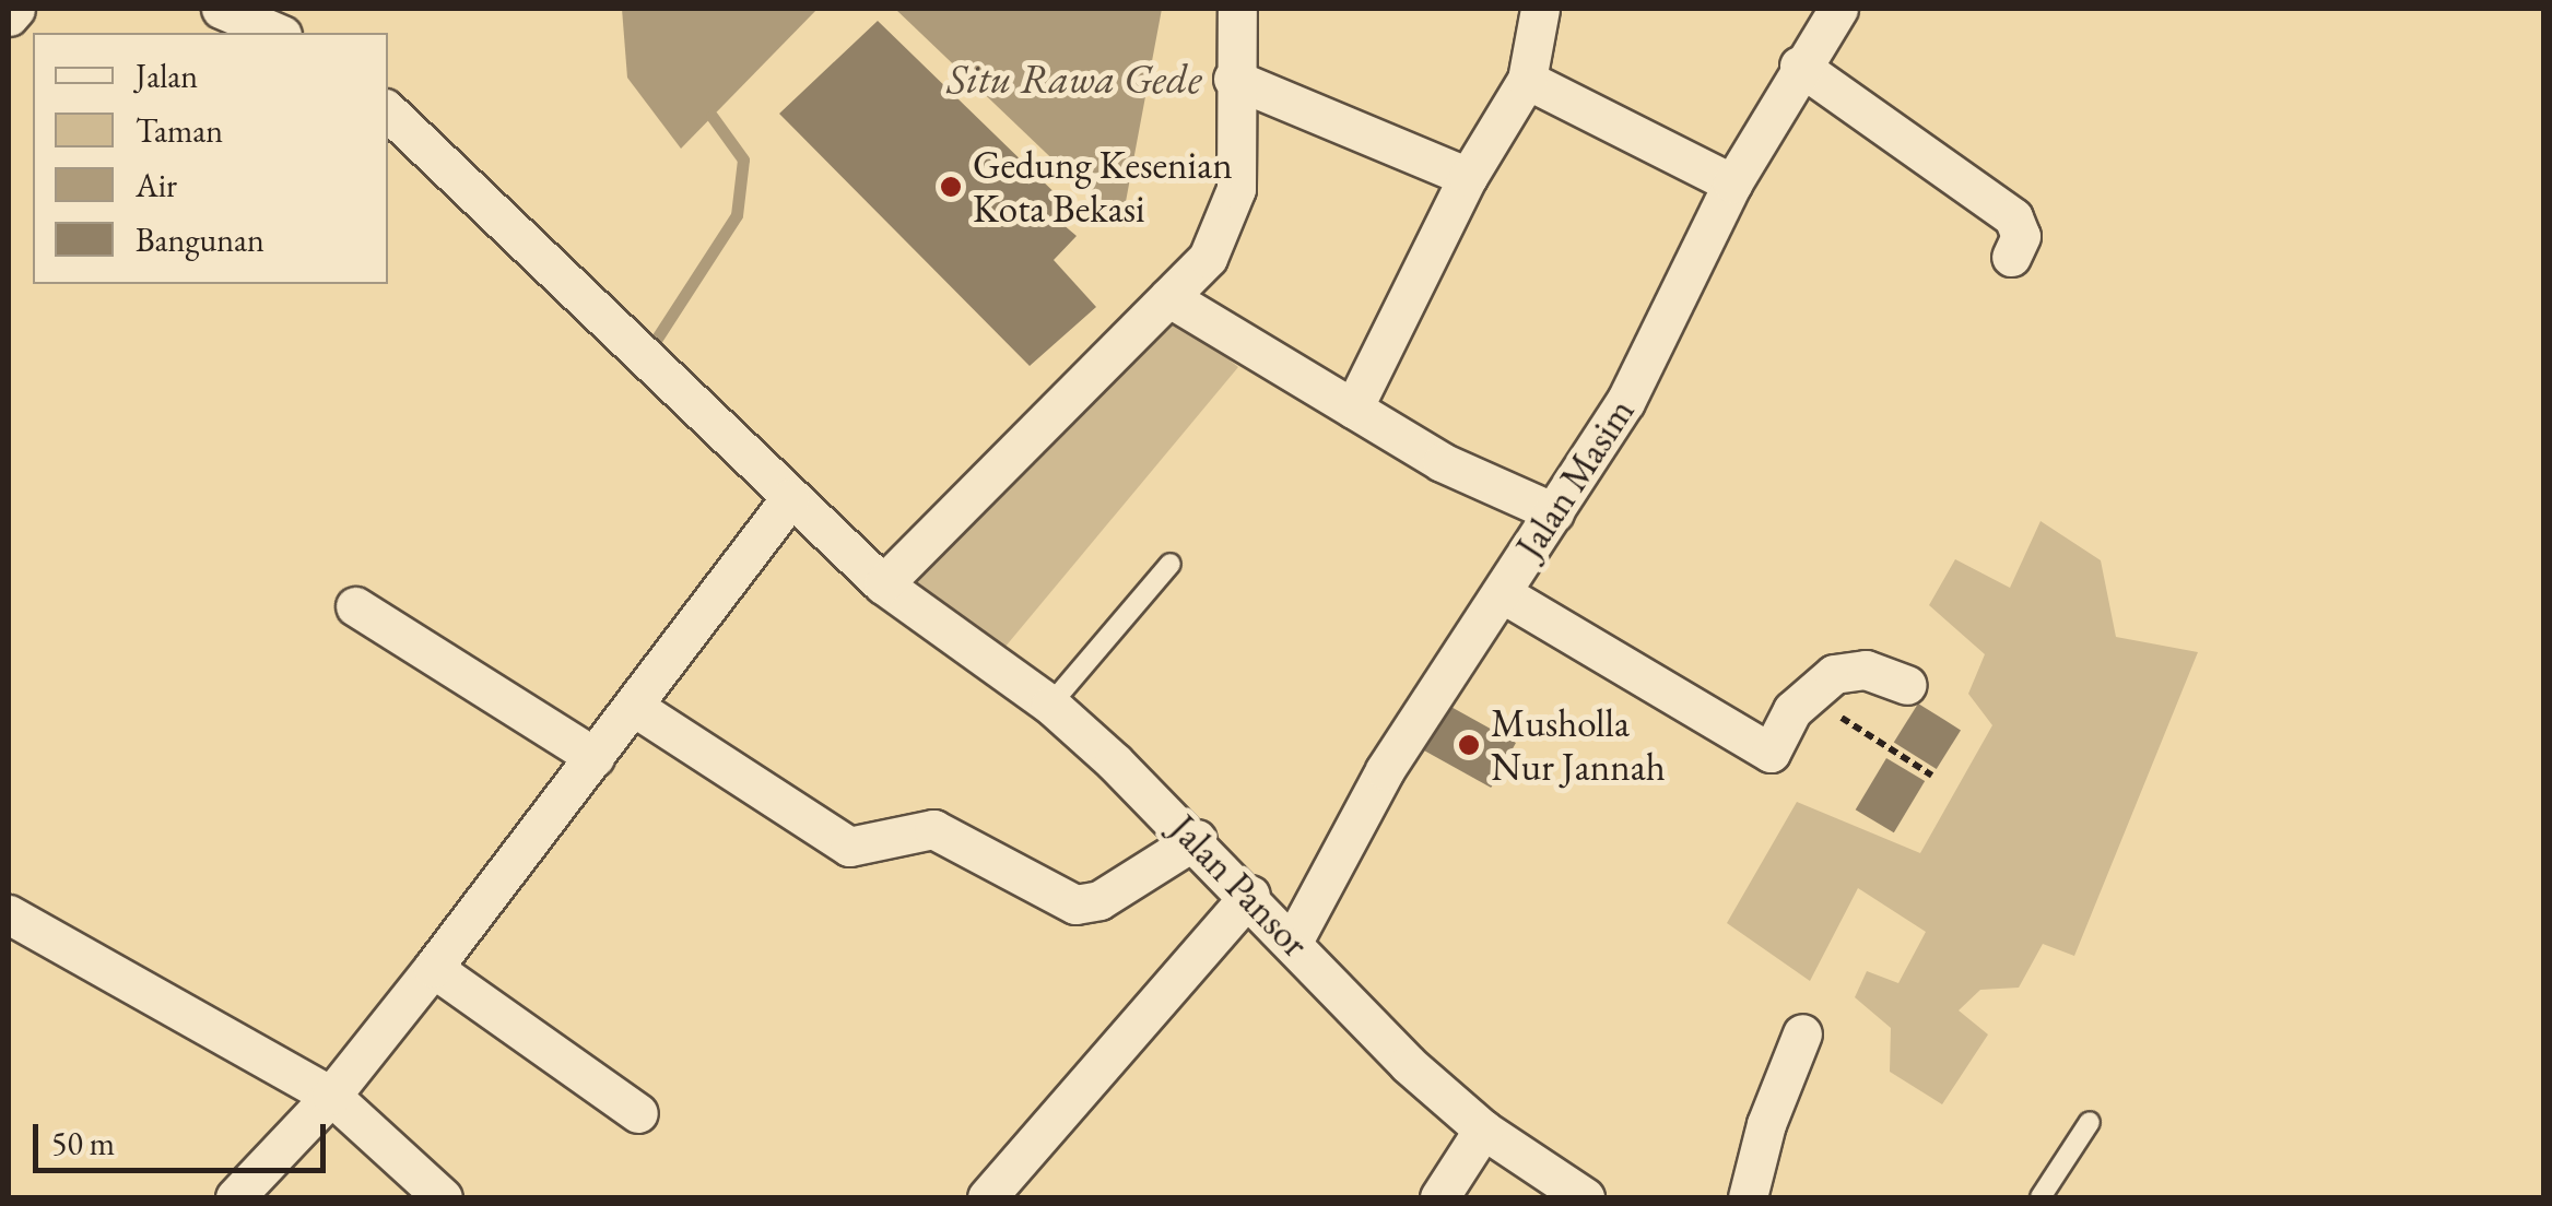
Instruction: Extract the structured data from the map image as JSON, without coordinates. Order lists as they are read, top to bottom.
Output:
{
  "streets": {
    "street": ["Jalan Masim", "Jalan Pansor"]
  },
  "crossings": [
    ["Jalan Masim", "Jalan Pansor"]
  ],
  "water": ["Situ Rawa Gede"],
  "places": ["Gedung Kesenian Kota Bekasi", "Musholla Nur Jannah"],
  "legend": [
    "Jalan",
    "Taman",
    "Air",
    "Bangunan"
  ],
  "scale_bar": "50 m"
}
